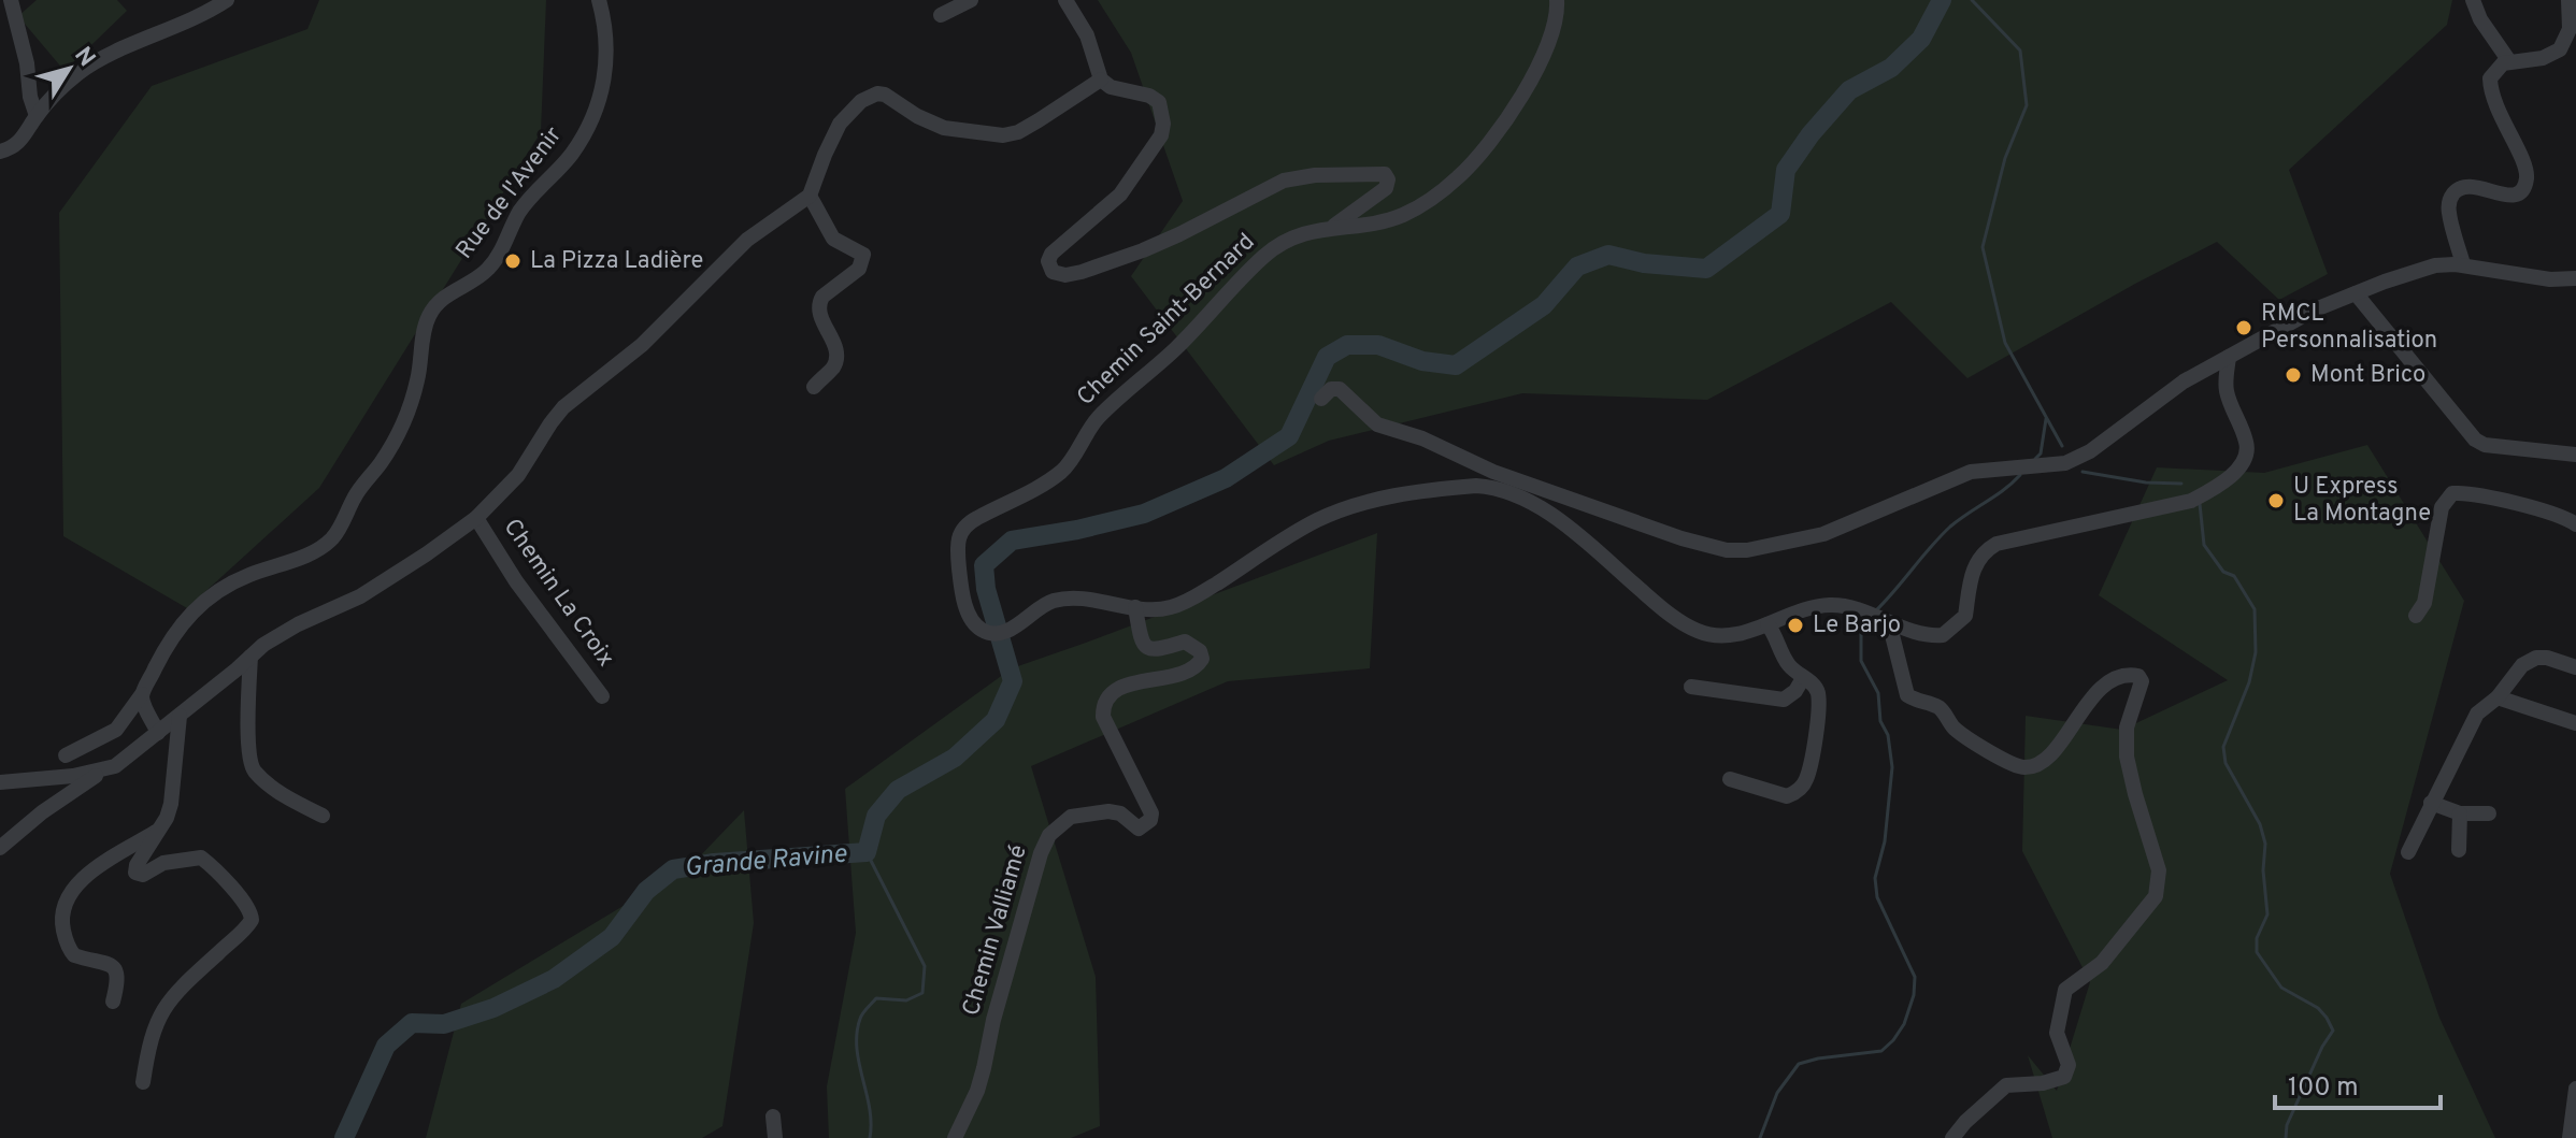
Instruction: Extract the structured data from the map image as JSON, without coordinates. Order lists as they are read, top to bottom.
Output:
{
  "streets": {
    "street": [
      "Rue de l'Avenir",
      "Chemin Saint-Bernard",
      "Chemin La Croix",
      "Chemin Valliamé"
    ]
  },
  "crossings": [
    ["Chemin Saint-Bernard", "Chemin Valliamé"]
  ],
  "water": ["Grande Ravine"],
  "places": [
    "La Pizza Ladière",
    "RMCL Personnalisation",
    "Mont Brico",
    "U Express La Montagne",
    "Le Barjo"
  ],
  "scale_bar": "100 m",
  "north": "top right"
}
